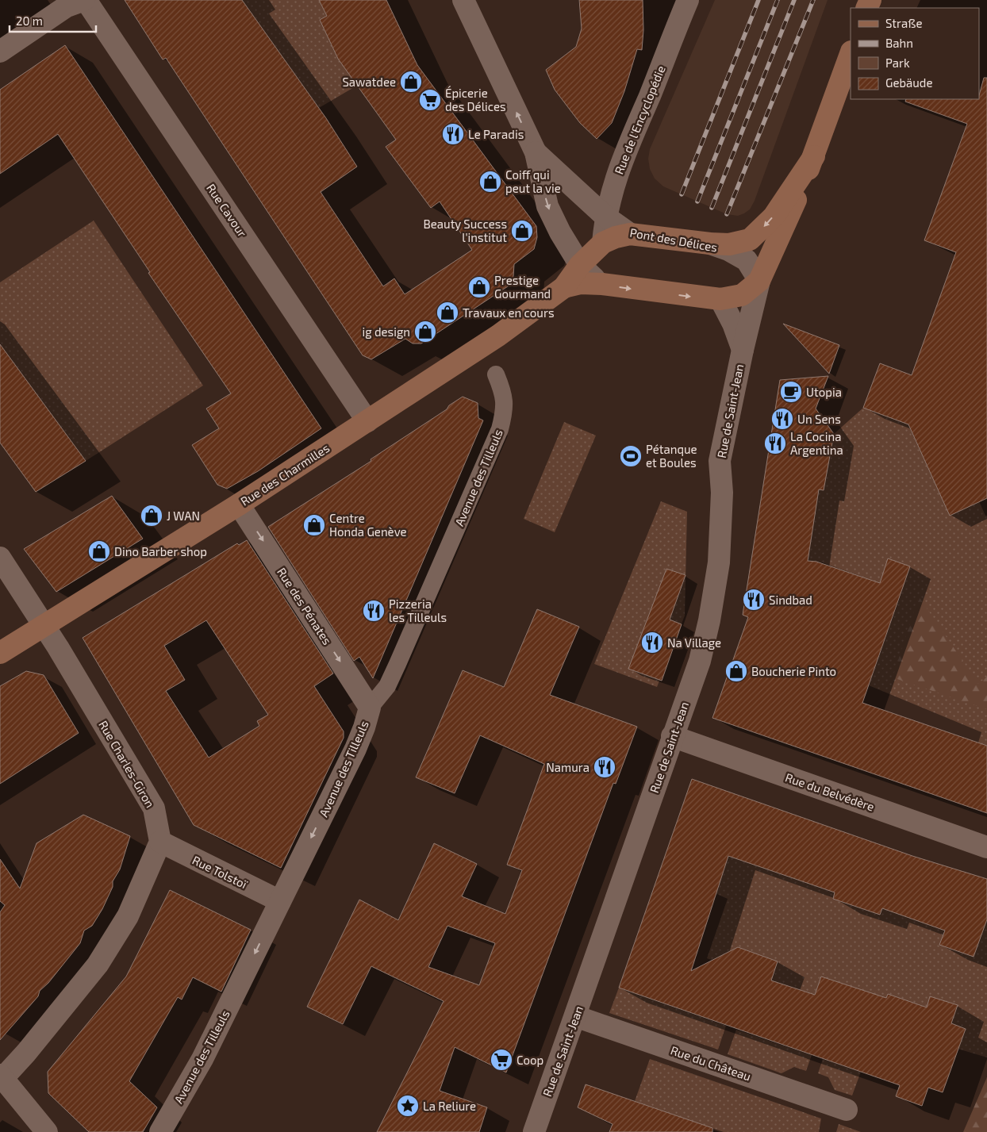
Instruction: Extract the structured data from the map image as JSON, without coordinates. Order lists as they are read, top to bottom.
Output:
{
  "streets": {
    "main road": ["Pont des Délices", "Rue de Saint-Jean", "Rue des Charmilles"],
    "street": [
      "Rue de l'Encyclopédie",
      "Rue Cavour",
      "Avenue des Tilleuls",
      "Rue des Pénates",
      "Rue Charles-Giron",
      "Rue du Belvédère",
      "Rue Tolstoï",
      "Rue du Château"
    ]
  },
  "crossings": [
    ["Rue de l'Encyclopédie", "Pont des Délices"],
    ["Rue de l'Encyclopédie", "Rue des Charmilles"],
    ["Rue Cavour", "Rue des Charmilles"],
    ["Pont des Délices", "Rue de Saint-Jean"],
    ["Pont des Délices", "Rue des Charmilles"],
    ["Rue de Saint-Jean", "Rue du Belvédère"],
    ["Rue de Saint-Jean", "Rue du Château"],
    ["Rue des Charmilles", "Rue des Pénates"],
    ["Rue des Charmilles", "Rue Charles-Giron"],
    ["Avenue des Tilleuls", "Rue des Pénates"],
    ["Avenue des Tilleuls", "Rue Tolstoï"],
    ["Rue Charles-Giron", "Rue Tolstoï"]
  ],
  "one_way": ["Rue des Pénates"],
  "places": {
    "shop": [
      "Sawatdee",
      "Coiff qui peut la vie",
      "Beauty Success l'institut",
      "Prestige Gourmand",
      "Travaux en cours",
      "ig design",
      "J WAN",
      "Centre Honda Genève",
      "Dino Barber shop",
      "Boucherie Pinto"
    ],
    "supermarket": ["Épicerie des Délices", "Coop"],
    "restaurant": [
      "Le Paradis",
      "Un Sens",
      "La Cocina Argentina",
      "Sindbad",
      "Pizzeria les Tilleuls",
      "Na Village",
      "Namura"
    ],
    "cafe": ["Utopia"],
    "sports": ["Pétanque et Boules"],
    "place": ["La Reliure"]
  },
  "legend": [
    "Straße",
    "Bahn",
    "Park",
    "Gebäude"
  ],
  "scale_bar": "20 m"
}
